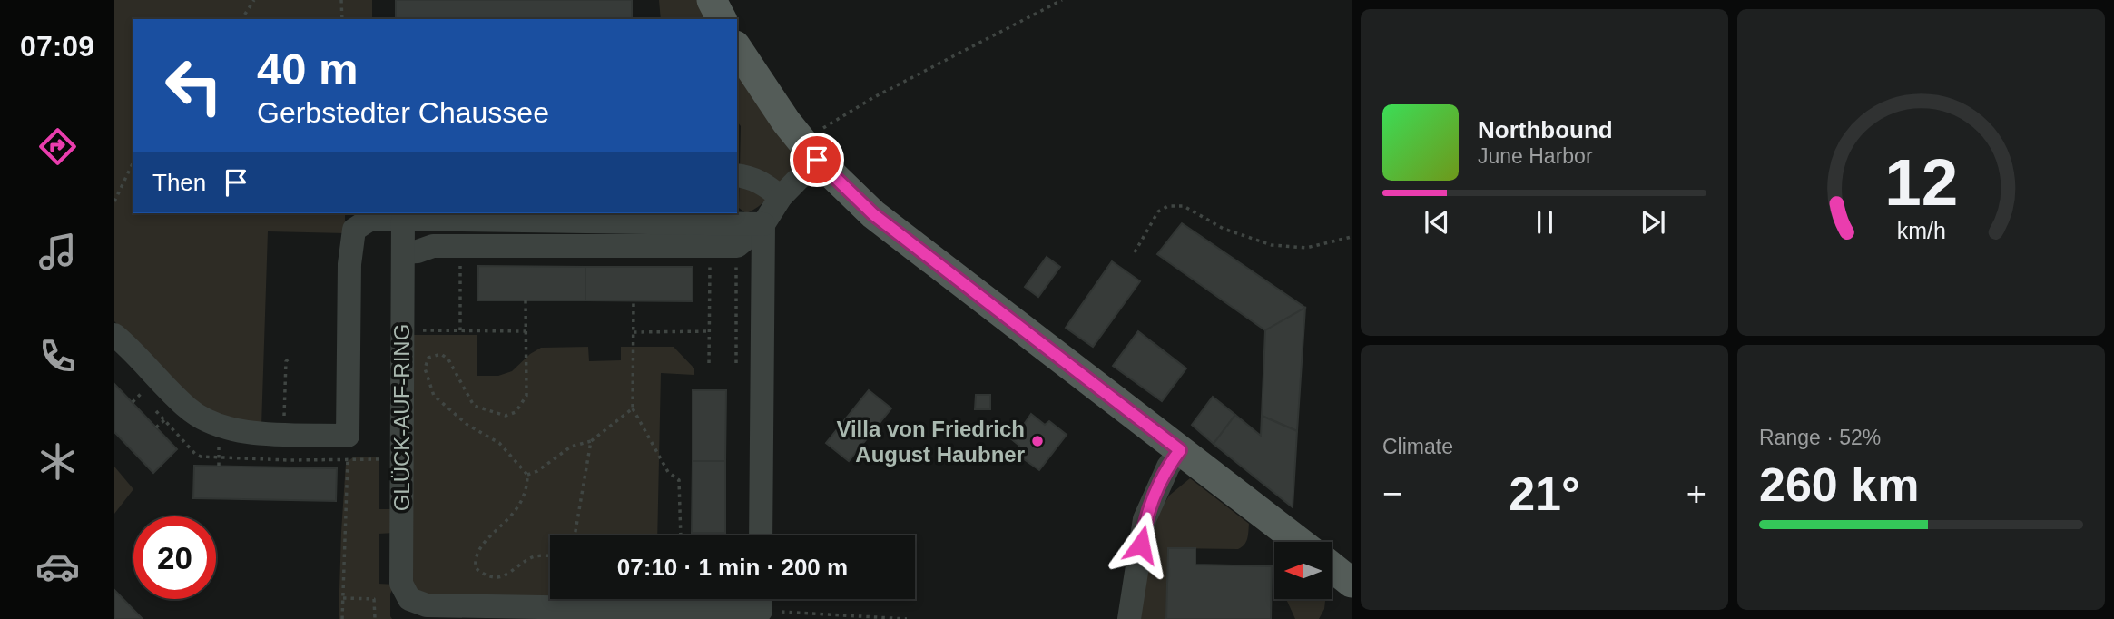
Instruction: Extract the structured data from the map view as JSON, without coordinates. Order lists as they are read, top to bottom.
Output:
{
  "streets": {
    "street": ["GLÜCK-AUF-RING"]
  },
  "places": ["Villa von Friedrich August Haubner"],
  "north": "left",
  "page": {
    "tabs": "07:09",
    "turn": ["40 m", "Gerbstedter Chaussee"],
    "song": ["Northbound", "June Harbor"],
    "then": "Then",
    "tile": [
      "Climate",
      ["Range · 52%", "260 km"]
    ],
    "heat": ["−", "21°", "+"],
    "limit": "20",
    "trip": "07:10 · 1 min · 200 m",
    "gauge": ["12", "km/h"]
  }
}
